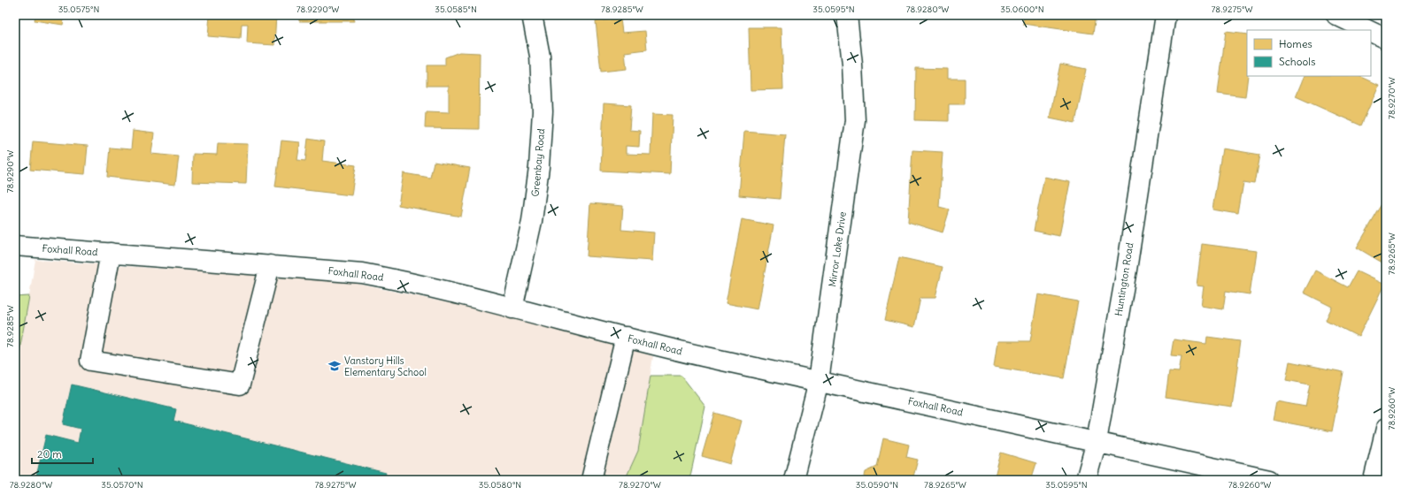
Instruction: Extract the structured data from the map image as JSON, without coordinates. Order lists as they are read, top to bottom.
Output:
{
  "streets": {
    "street": [
      "Greenbay Road",
      "Mirror Lake Drive",
      "Foxhall Road",
      "Huntington Road"
    ]
  },
  "crossings": [
    ["Greenbay Road", "Foxhall Road"],
    ["Mirror Lake Drive", "Foxhall Road"],
    ["Foxhall Road", "Huntington Road"]
  ],
  "places": {
    "school or university": ["Vanstory Hills Elementary School"]
  },
  "legend": ["Homes", "Schools"],
  "scale_bar": "20 m",
  "coordinates": [
    "35.0575°N",
    "78.9290°W",
    "35.0585°N",
    "78.9285°W",
    "35.0595°N",
    "78.9280°W",
    "35.0600°N",
    "78.9275°W",
    "78.9270°W",
    "78.9265°W",
    "78.9260°W",
    "35.0570°N",
    "35.0580°N",
    "35.0590°N"
  ]
}
